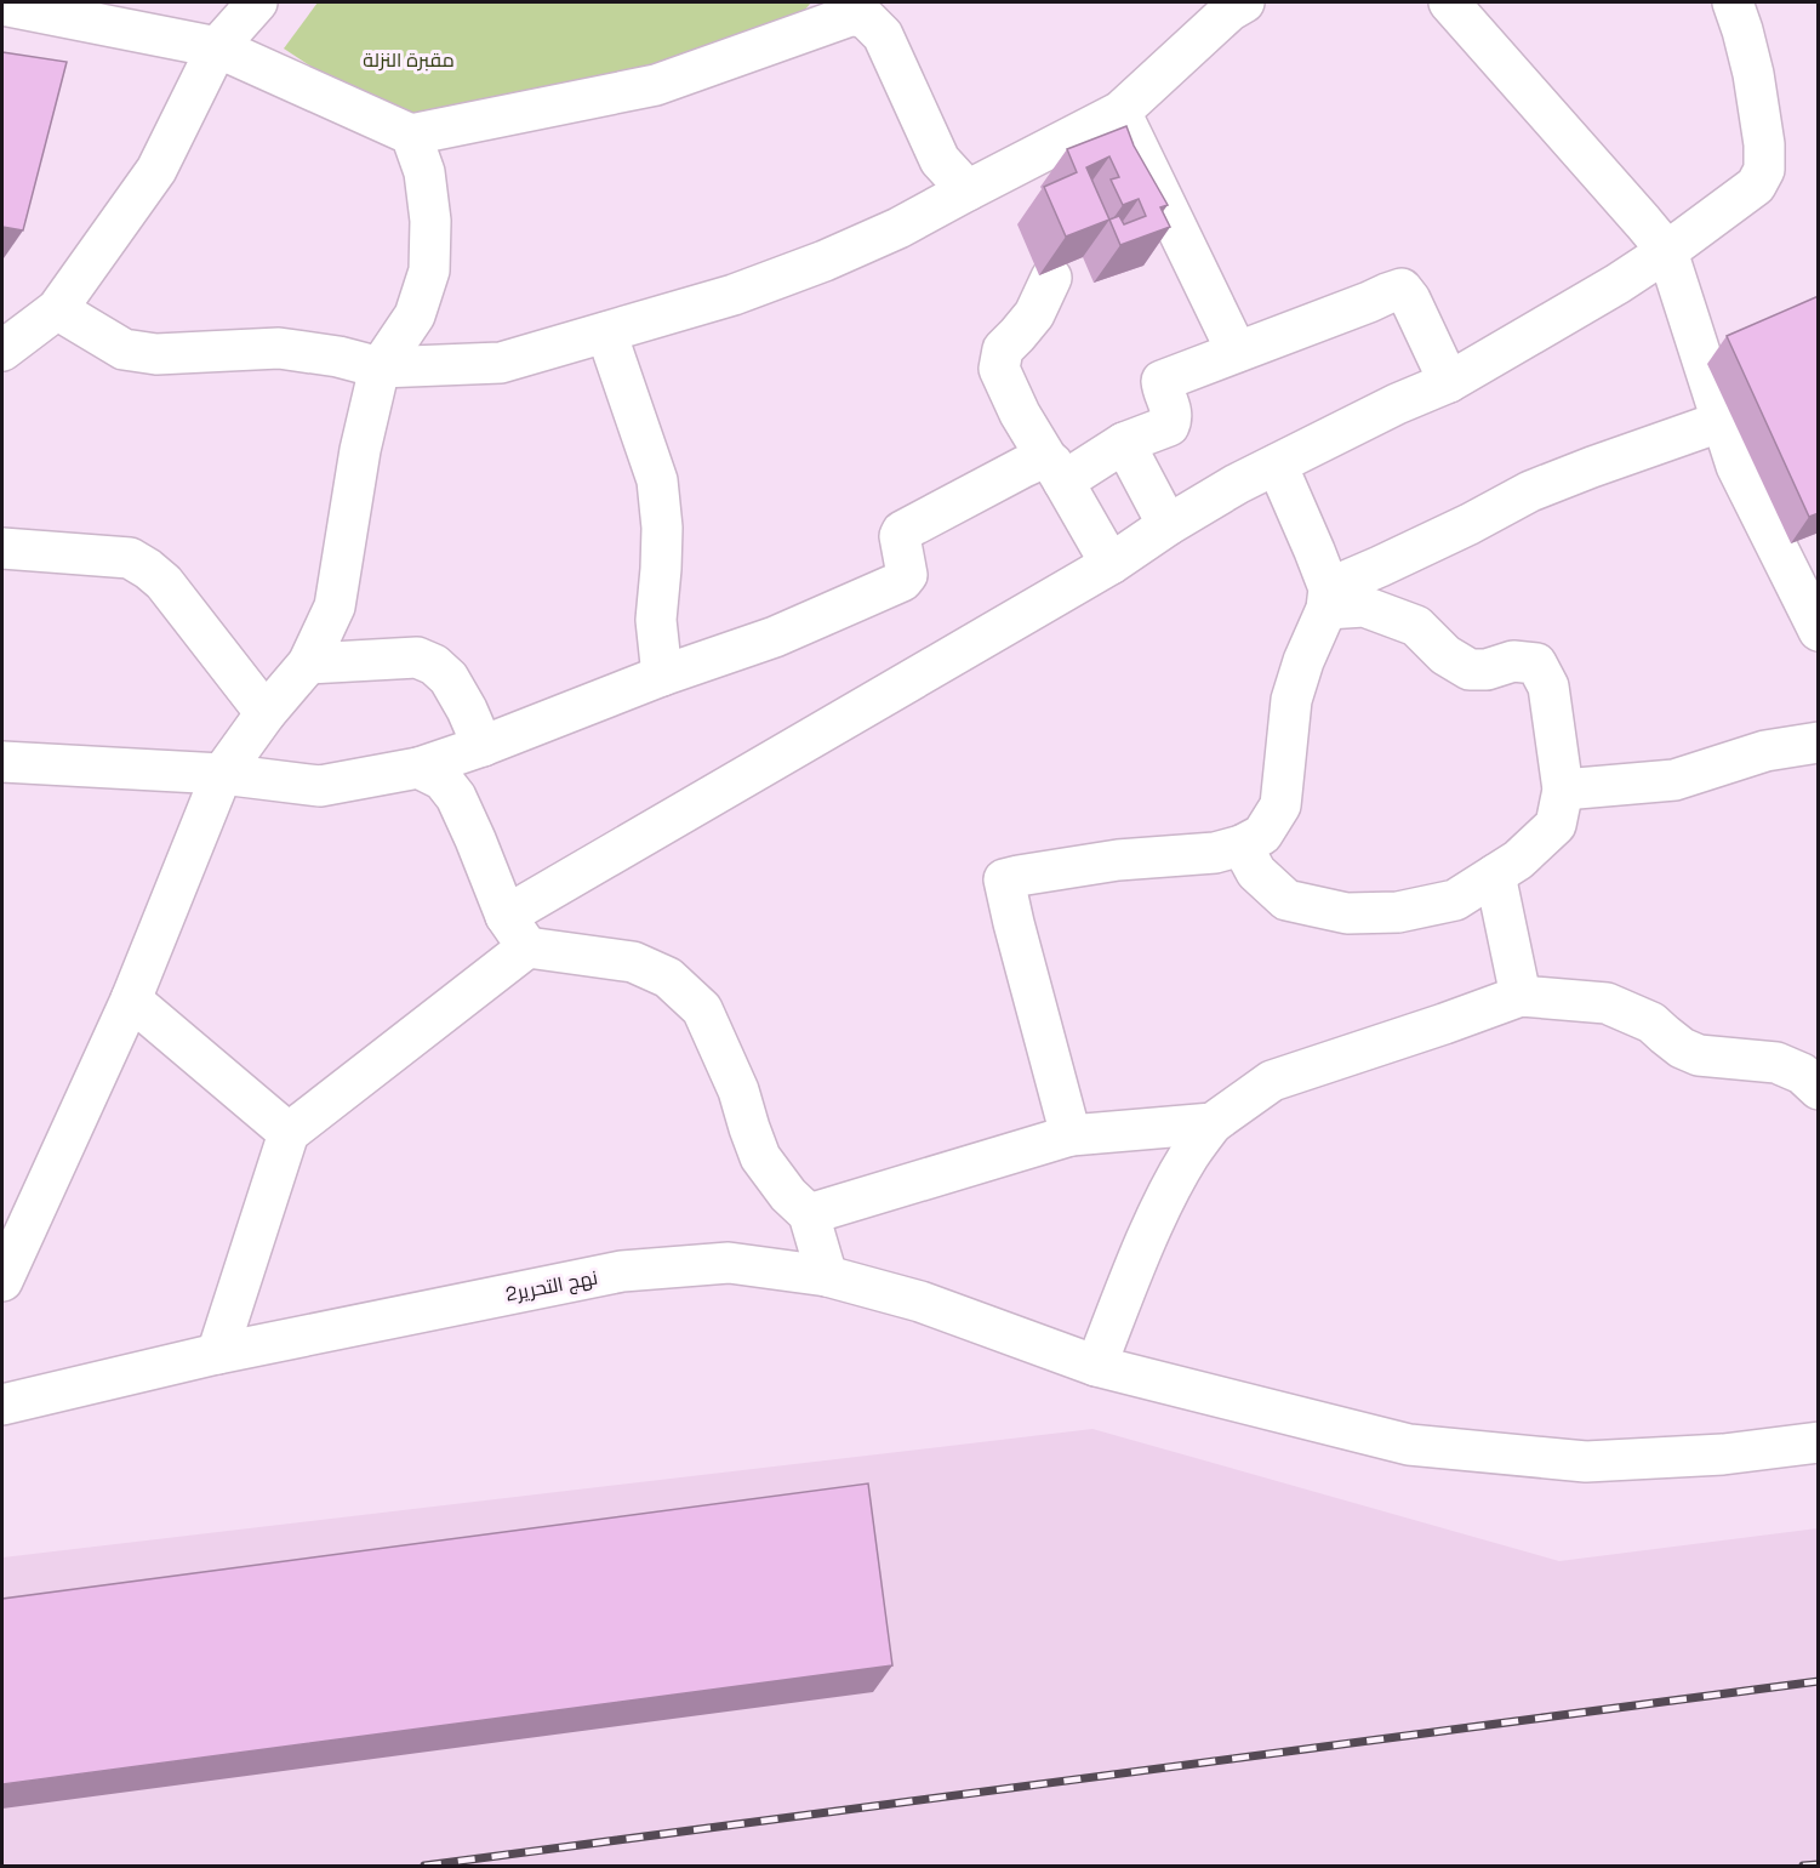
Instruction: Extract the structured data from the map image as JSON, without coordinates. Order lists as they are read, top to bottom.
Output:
{
  "streets": {
    "street": ["نهج التحرير2"]
  },
  "parks": ["مقبرة النزلة"]
}
